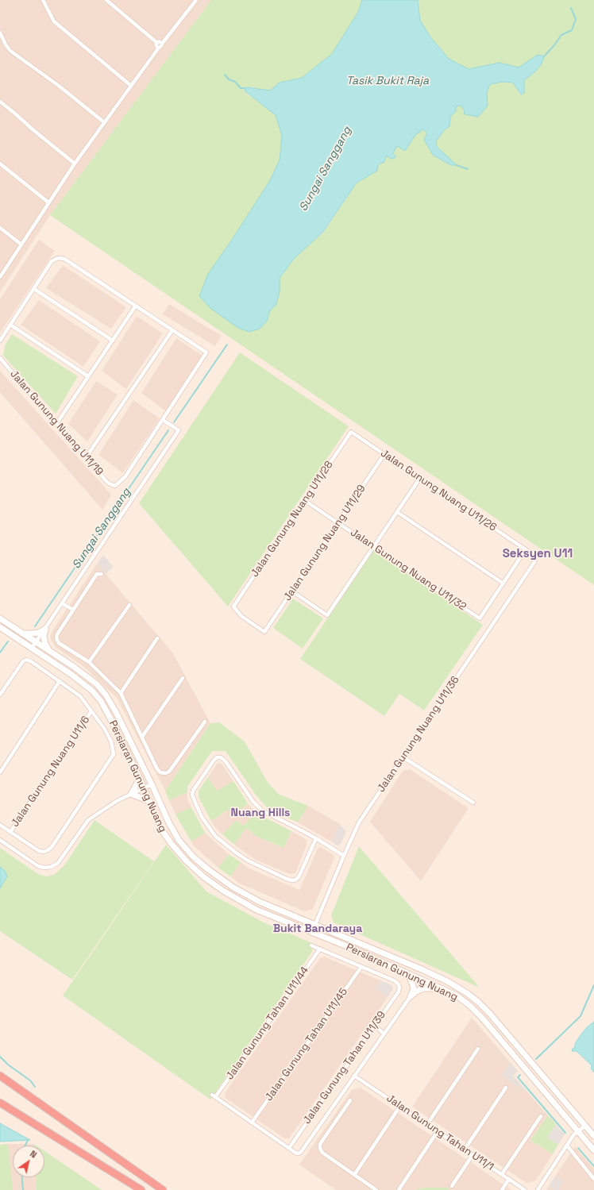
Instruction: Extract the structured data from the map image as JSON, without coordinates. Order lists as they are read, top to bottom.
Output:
{
  "streets": {
    "street": [
      "Jalan Gunung Nuang U11/19",
      "Jalan Gunung Nuang U11/26",
      "Jalan Gunung Nuang U11/28",
      "Jalan Gunung Nuang U11/29",
      "Jalan Gunung Nuang U11/32",
      "Jalan Gunung Nuang U11/36",
      "Jalan Gunung Nuang U11/6",
      "Persiaran Gunung Nuang",
      "Jalan Gunung Tahan U11/44",
      "Jalan Gunung Tahan U11/45",
      "Jalan Gunung Tahan U11/39",
      "Jalan Gunung Tahan U11/1"
    ]
  },
  "crossings": [
    ["Jalan Gunung Nuang U11/26", "Jalan Gunung Nuang U11/28"],
    ["Jalan Gunung Nuang U11/26", "Jalan Gunung Nuang U11/29"],
    ["Jalan Gunung Nuang U11/26", "Jalan Gunung Nuang U11/36"],
    ["Jalan Gunung Nuang U11/28", "Jalan Gunung Nuang U11/29"],
    ["Jalan Gunung Nuang U11/28", "Jalan Gunung Nuang U11/32"],
    ["Jalan Gunung Nuang U11/29", "Jalan Gunung Nuang U11/32"],
    ["Jalan Gunung Nuang U11/36", "Persiaran Gunung Nuang"],
    ["Jalan Gunung Tahan U11/44", "Jalan Gunung Tahan U11/45"],
    ["Jalan Gunung Tahan U11/45", "Jalan Gunung Tahan U11/39"]
  ],
  "districts": ["Seksyen U11", "Nuang Hills", "Bukit Bandaraya"],
  "water": ["Tasik Bukit Raja", "Sungai Sanggang"],
  "north": "top right"
}
